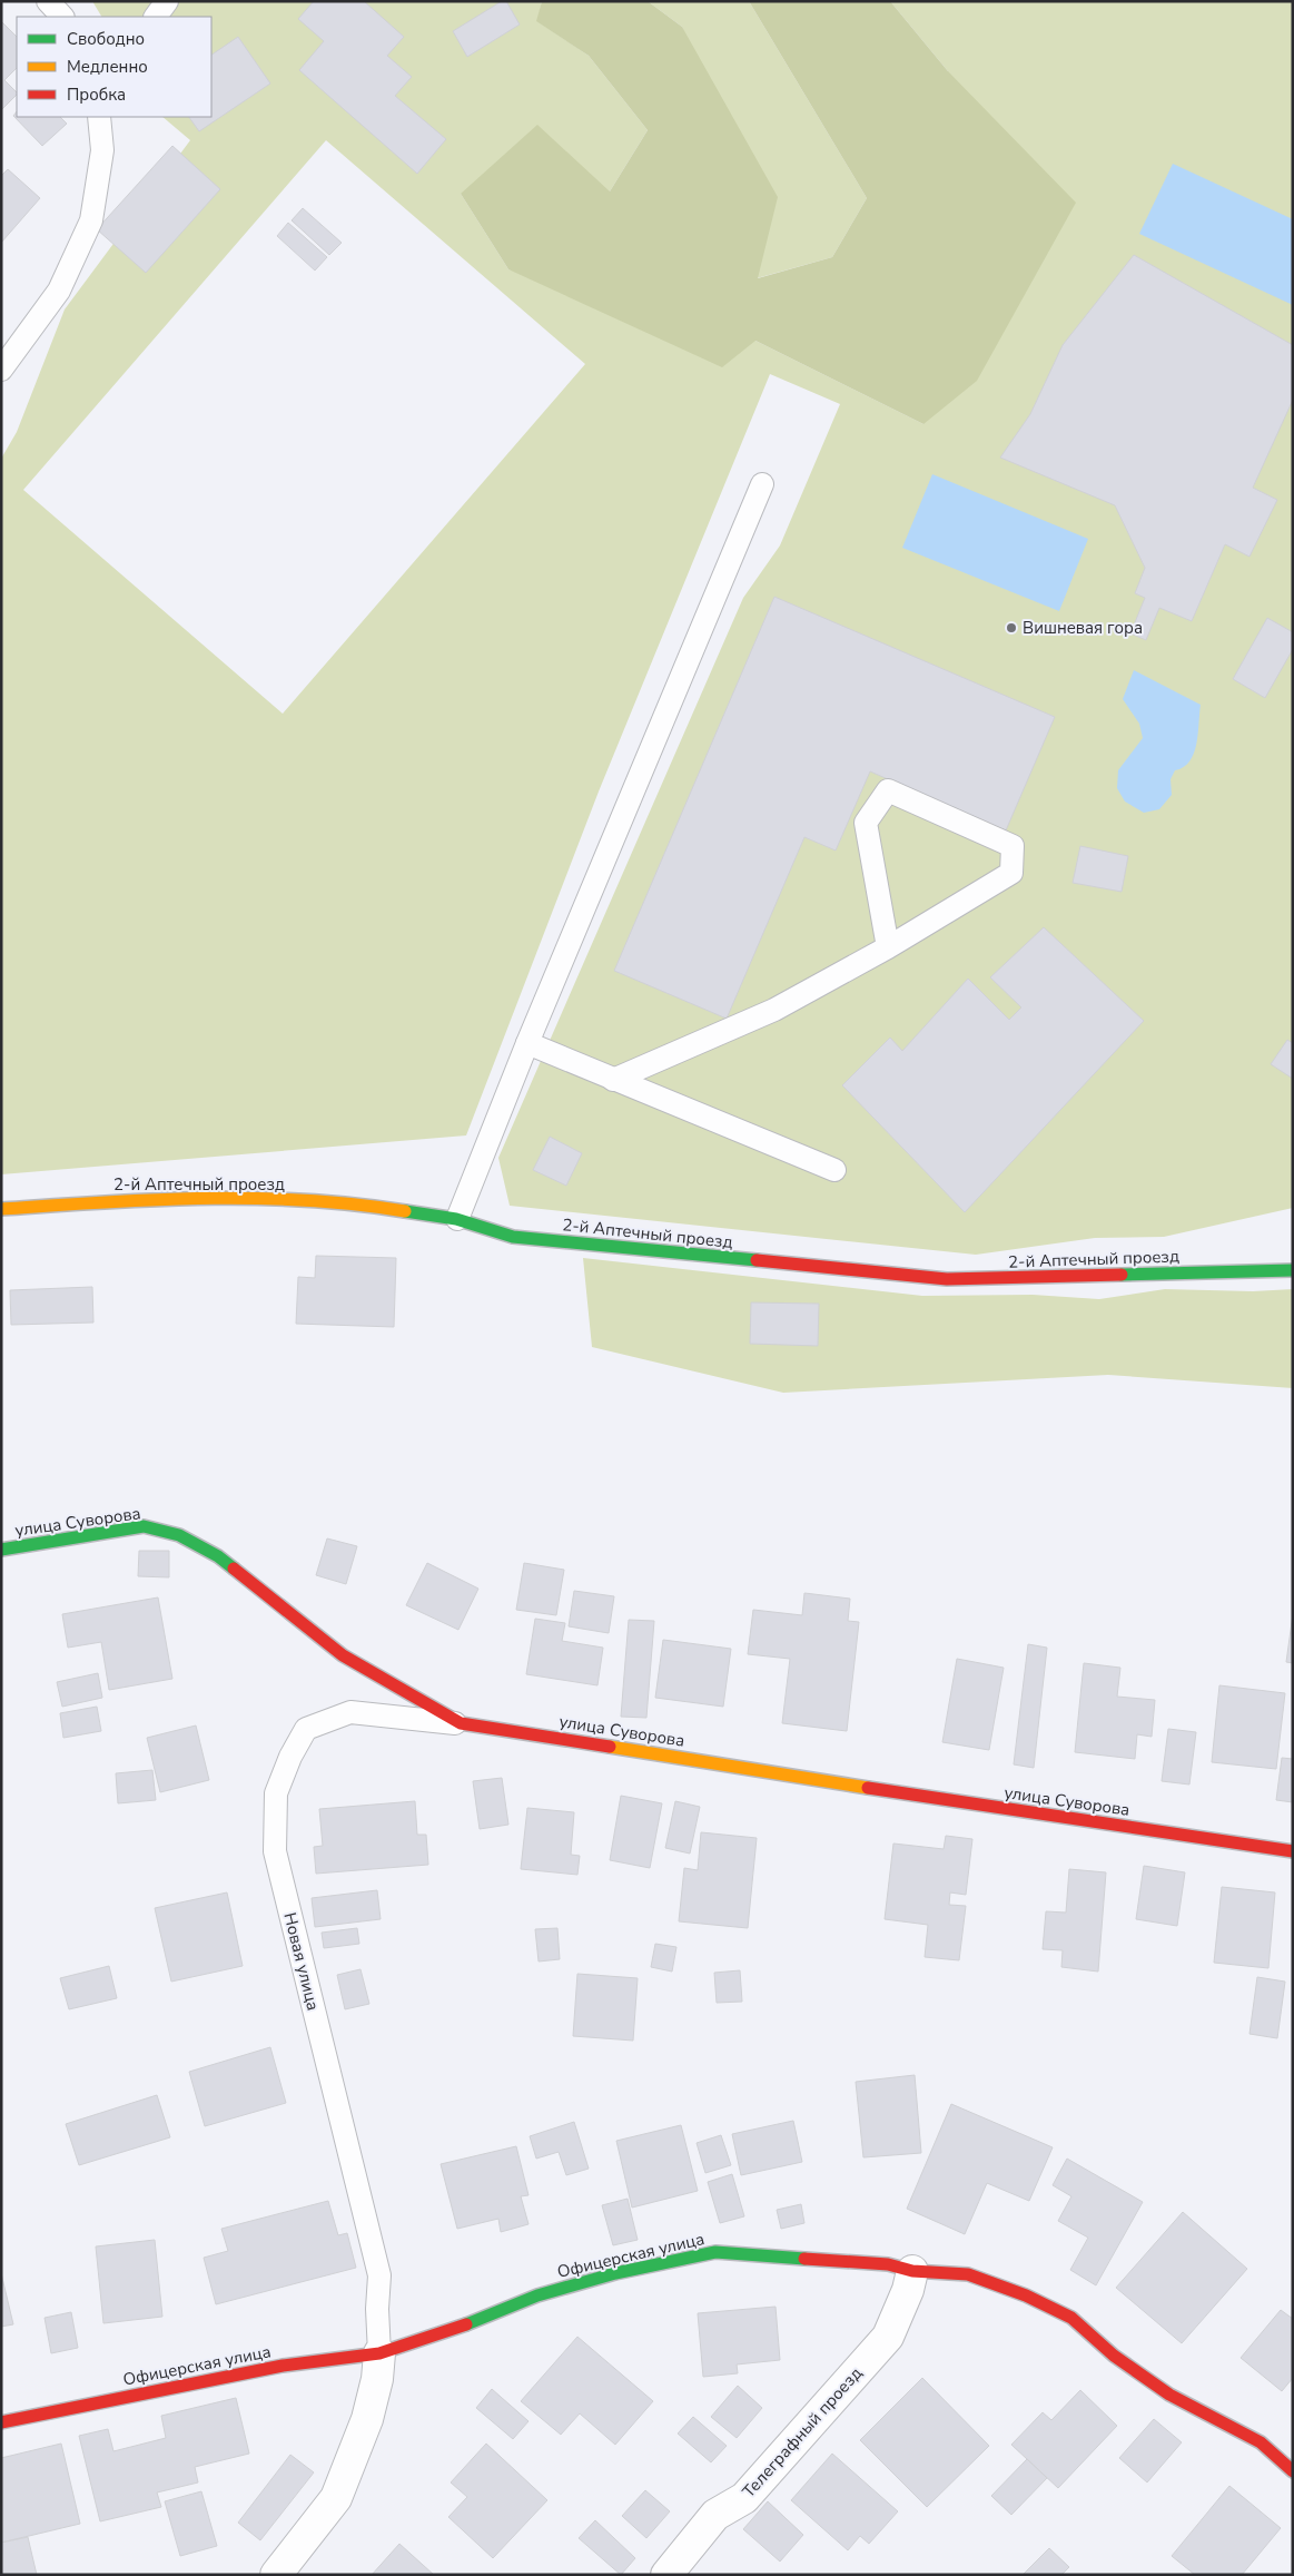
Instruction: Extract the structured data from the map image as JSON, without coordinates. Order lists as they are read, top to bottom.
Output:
{
  "streets": {
    "street": [
      "2-й Аптечный проезд",
      "улица Суворова",
      "Офицерская улица",
      "Телеграфный проезд"
    ],
    "lane": ["Новая улица"]
  },
  "crossings": [
    ["улица Суворова", "Новая улица"],
    ["Новая улица", "Офицерская улица"],
    ["Офицерская улица", "Телеграфный проезд"]
  ],
  "places": ["Вишневая гора"],
  "legend": ["Свободно", "Медленно", "Пробка"]
}
